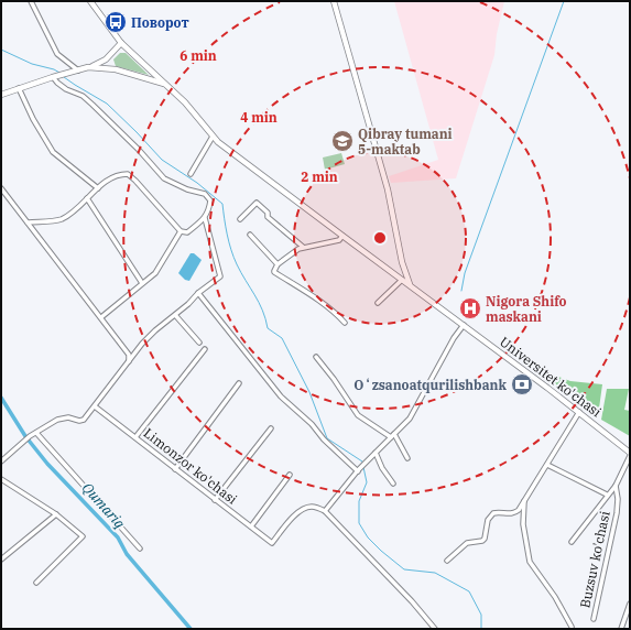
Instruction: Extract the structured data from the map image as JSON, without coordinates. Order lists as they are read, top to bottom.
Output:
{
  "streets": {
    "main road": ["Universitet ko'chasi"],
    "street": ["Limonzor ko'chasi", "Buzsuv ko'chasi"]
  },
  "water": ["Qumariq"],
  "places": {
    "bus stop": ["Поворот"],
    "school or university": ["Qibray tumani 5-maktab"],
    "hospital": ["Nigora Shifo maskani"],
    "bank": ["Oʻzsanoatqurilishbank"]
  },
  "rings": ["6 min", "4 min", "2 min"]
}
